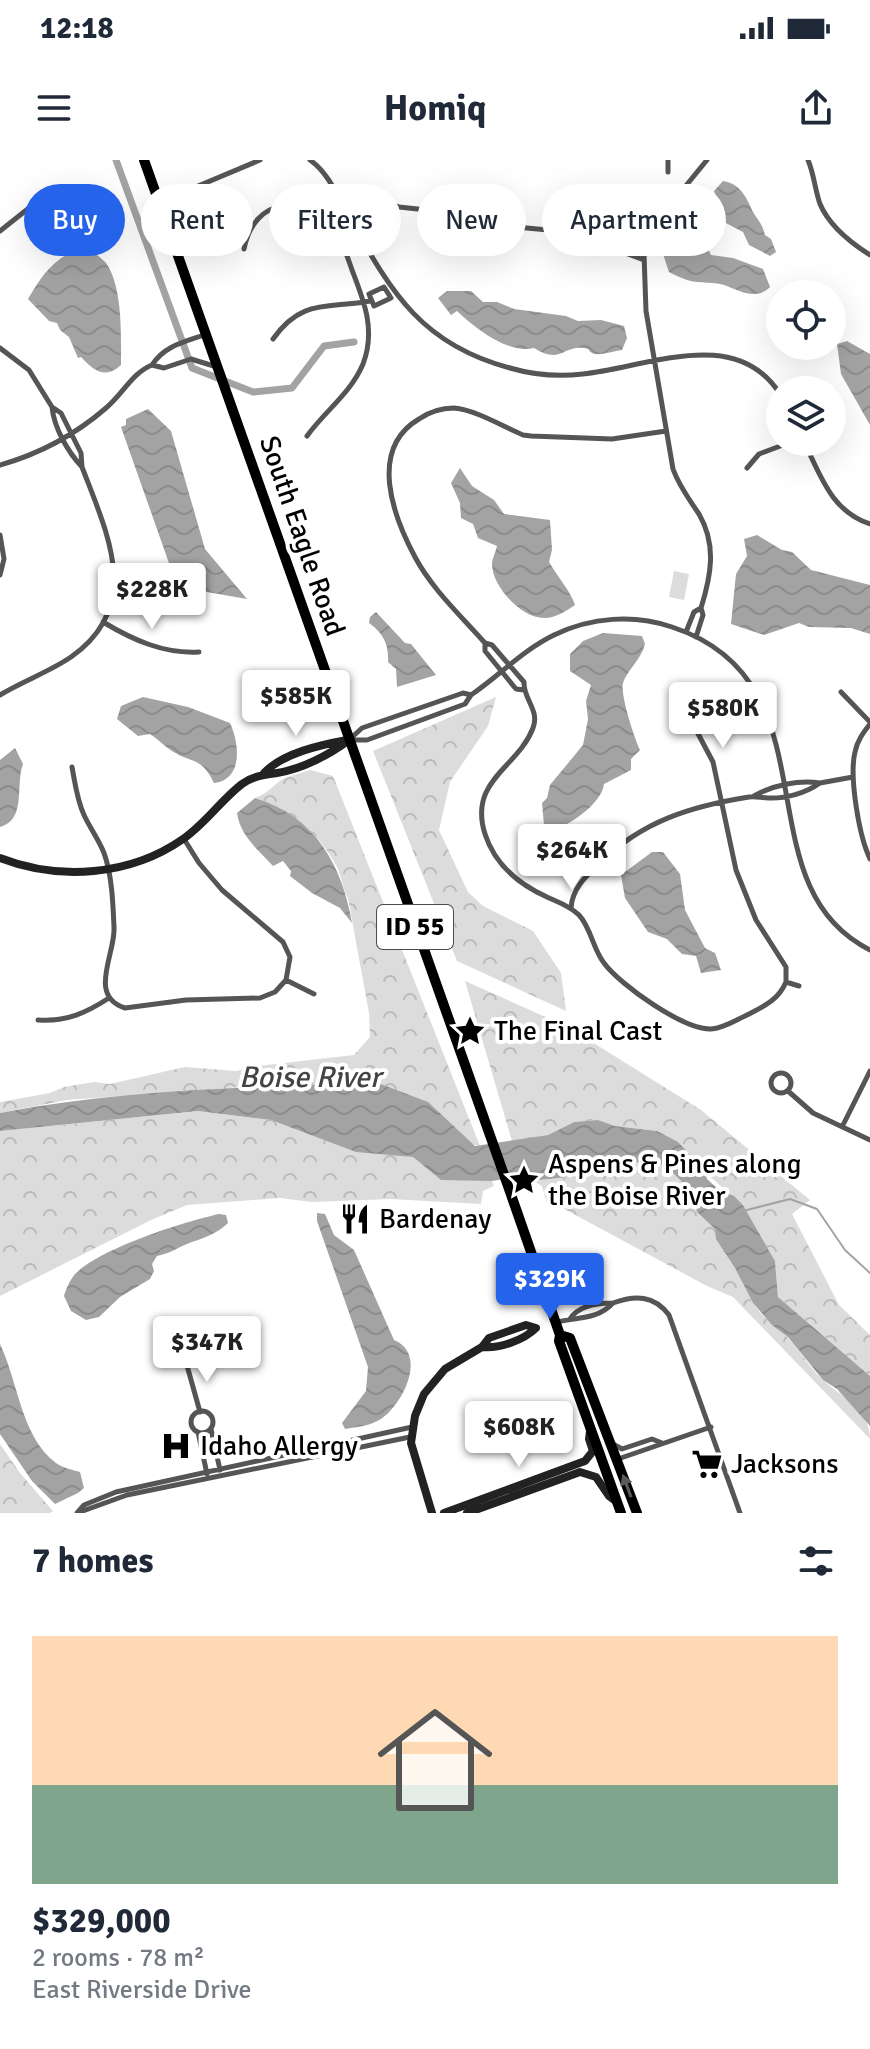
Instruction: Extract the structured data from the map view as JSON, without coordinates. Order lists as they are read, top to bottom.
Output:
{
  "streets": {
    "highway": ["South Eagle Road", "ID 55"]
  },
  "water": ["Boise River"],
  "places": {
    "place": ["The Final Cast", "Aspens & Pines along the Boise River"],
    "restaurant": ["Bardenay"],
    "hospital": ["Idaho Allergy"],
    "supermarket": ["Jacksons"]
  },
  "page": {
    "status": "12:18",
    "header": "Homiq",
    "chip": [
      "Buy",
      "Rent",
      "Filters",
      "New",
      "Apartment"
    ],
    "price": [
      "$228K",
      "$585K",
      "$580K",
      "$264K",
      "$329K",
      "$347K",
      "$608K"
    ],
    "heading": "7 homes",
    "list": [
      {
        "name": "$329,000",
        "note": "2 rooms · 78 m² · East Riverside Drive"
      }
    ]
  }
}
